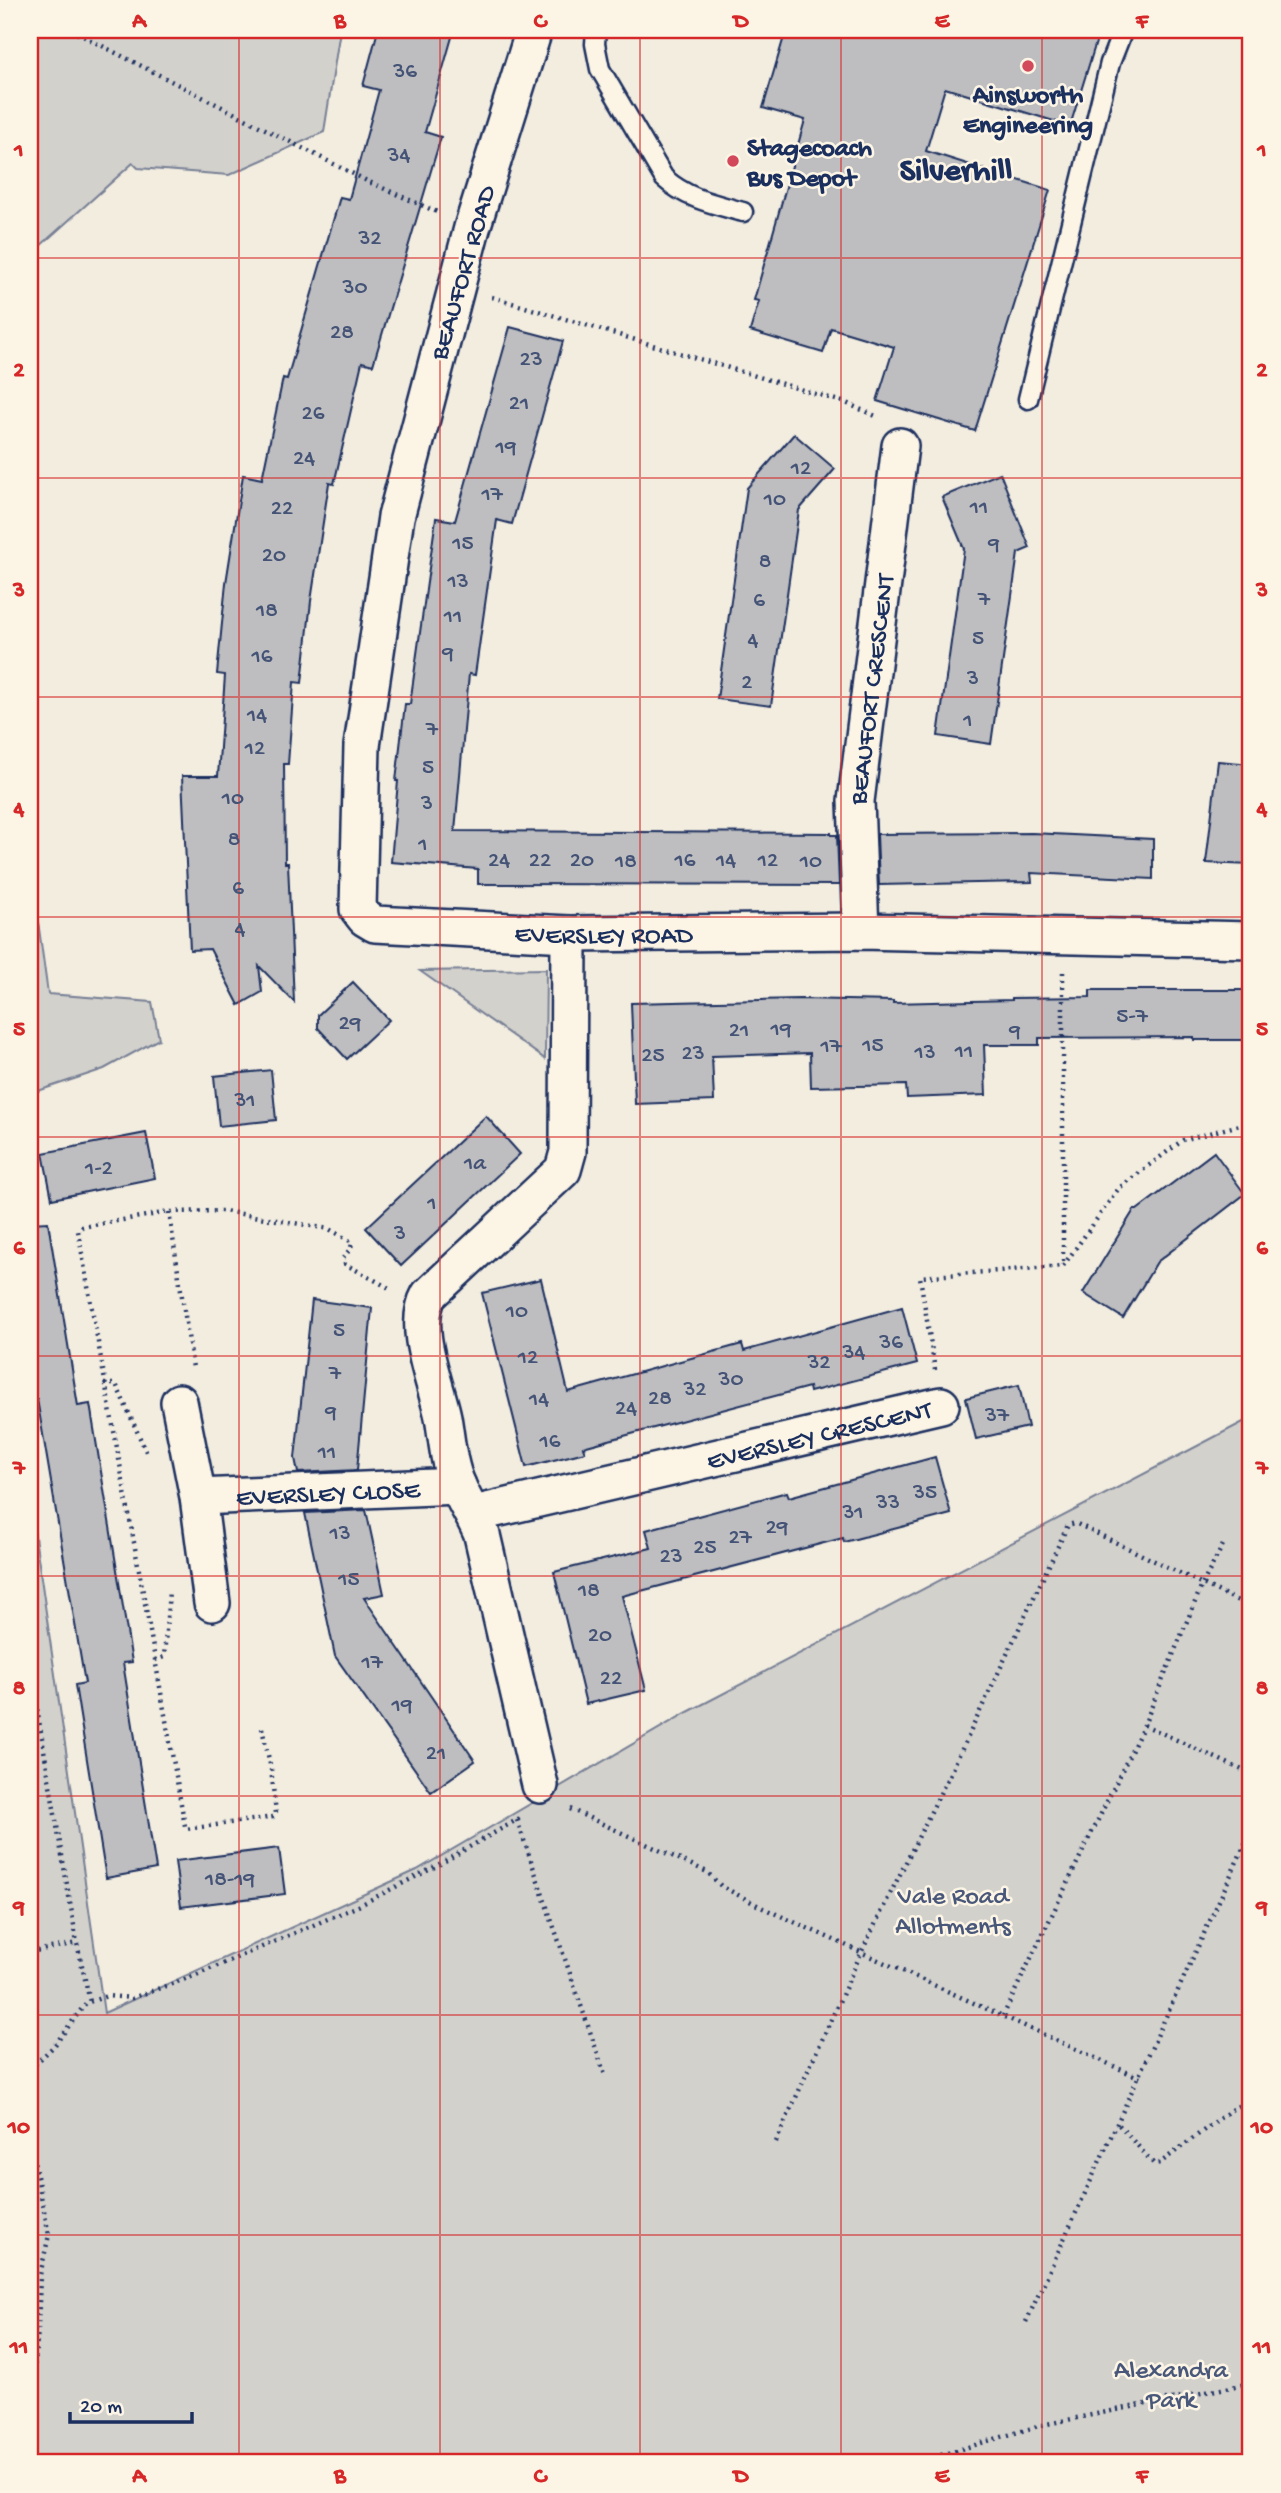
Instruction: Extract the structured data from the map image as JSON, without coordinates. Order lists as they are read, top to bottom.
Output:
{
  "streets": {
    "street": [
      "BEAUFORT ROAD",
      "BEAUFORT CRESCENT",
      "EVERSLEY ROAD",
      "EVERSLEY CRESCENT",
      "EVERSLEY CLOSE"
    ]
  },
  "crossings": [
    ["BEAUFORT ROAD", "EVERSLEY ROAD"],
    ["BEAUFORT CRESCENT", "EVERSLEY ROAD"],
    ["EVERSLEY CRESCENT", "EVERSLEY CLOSE"]
  ],
  "districts": ["Silverhill"],
  "parks": ["Vale Road Allotments", "Alexandra Park"],
  "places": ["Ainsworth Engineering", "Stagecoach Bus Depot"],
  "house_numbers": [
    "36",
    "34",
    "32",
    "30",
    "28",
    "23",
    "21",
    "26",
    "19",
    "24",
    "12",
    "17",
    "10",
    "11",
    "22",
    "15",
    "9",
    "20",
    "8",
    "13",
    "7",
    "6",
    "18",
    "11",
    "5",
    "4",
    "9",
    "16",
    "3",
    "2",
    "14",
    "1",
    "7",
    "12",
    "5",
    "10",
    "3",
    "8",
    "1",
    "24",
    "22",
    "20",
    "16",
    "14",
    "12",
    "18",
    "10",
    "6",
    "4",
    "5-7",
    "29",
    "19",
    "21",
    "9",
    "15",
    "17",
    "11",
    "13",
    "23",
    "25",
    "31",
    "1a",
    "1-2",
    "1",
    "3",
    "10",
    "5",
    "36",
    "34",
    "12",
    "32",
    "7",
    "30",
    "32",
    "28",
    "14",
    "24",
    "9",
    "37",
    "16",
    "11",
    "35",
    "33",
    "31",
    "29",
    "13",
    "27",
    "25",
    "23",
    "15",
    "18",
    "20",
    "17",
    "22",
    "19",
    "21",
    "18-19"
  ],
  "scale_bar": "20 m",
  "grid": {
    "columns": [
      "A",
      "B",
      "C",
      "D",
      "E",
      "F"
    ],
    "rows": [
      "1",
      "2",
      "3",
      "4",
      "5",
      "6",
      "7",
      "8",
      "9",
      "10",
      "11"
    ]
  }
}
